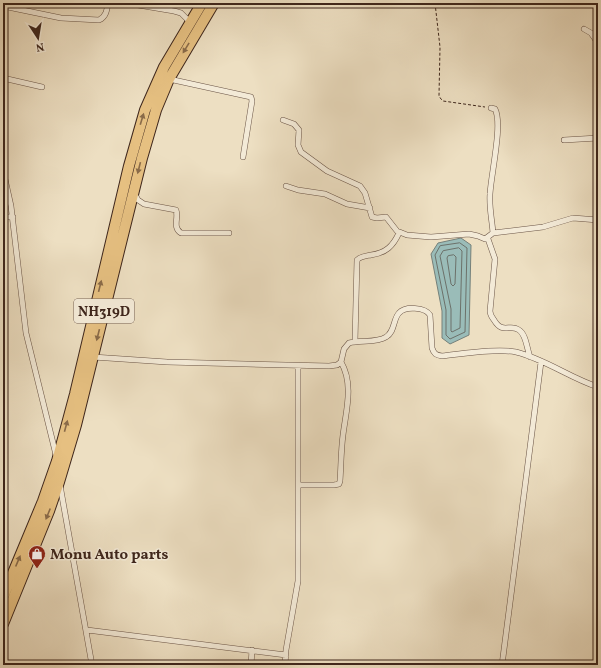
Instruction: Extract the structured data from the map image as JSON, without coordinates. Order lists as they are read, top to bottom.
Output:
{
  "streets": {
    "highway": ["NH319D"]
  },
  "places": {
    "shop": ["Monu Auto parts"]
  },
  "north": "bottom"
}
